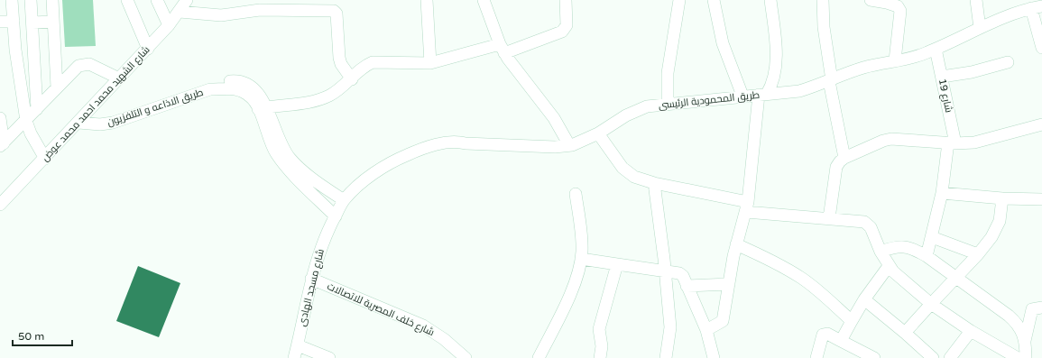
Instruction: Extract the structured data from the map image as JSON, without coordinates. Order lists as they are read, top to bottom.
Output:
{
  "streets": {
    "street": [
      "شارع 19",
      "طريق المحمودية الرئيسى",
      "شارع الشهيد محمد احمد محمد عوض",
      "طريق الاذاعه و التلفزيون",
      "شارع مسجد الهادى",
      "شارع خلف المصرية للاتصالات"
    ]
  },
  "crossings": [
    ["شارع 19", "طريق المحمودية الرئيسى"],
    ["طريق المحمودية الرئيسى", "طريق الاذاعه و التلفزيون"],
    ["طريق المحمودية الرئيسى", "شارع مسجد الهادى"],
    ["شارع الشهيد محمد احمد محمد عوض", "طريق الاذاعه و التلفزيون"],
    ["طريق الاذاعه و التلفزيون", "شارع مسجد الهادى"],
    ["شارع مسجد الهادى", "شارع خلف المصرية للاتصالات"]
  ],
  "scale_bar": "50 m"
}
